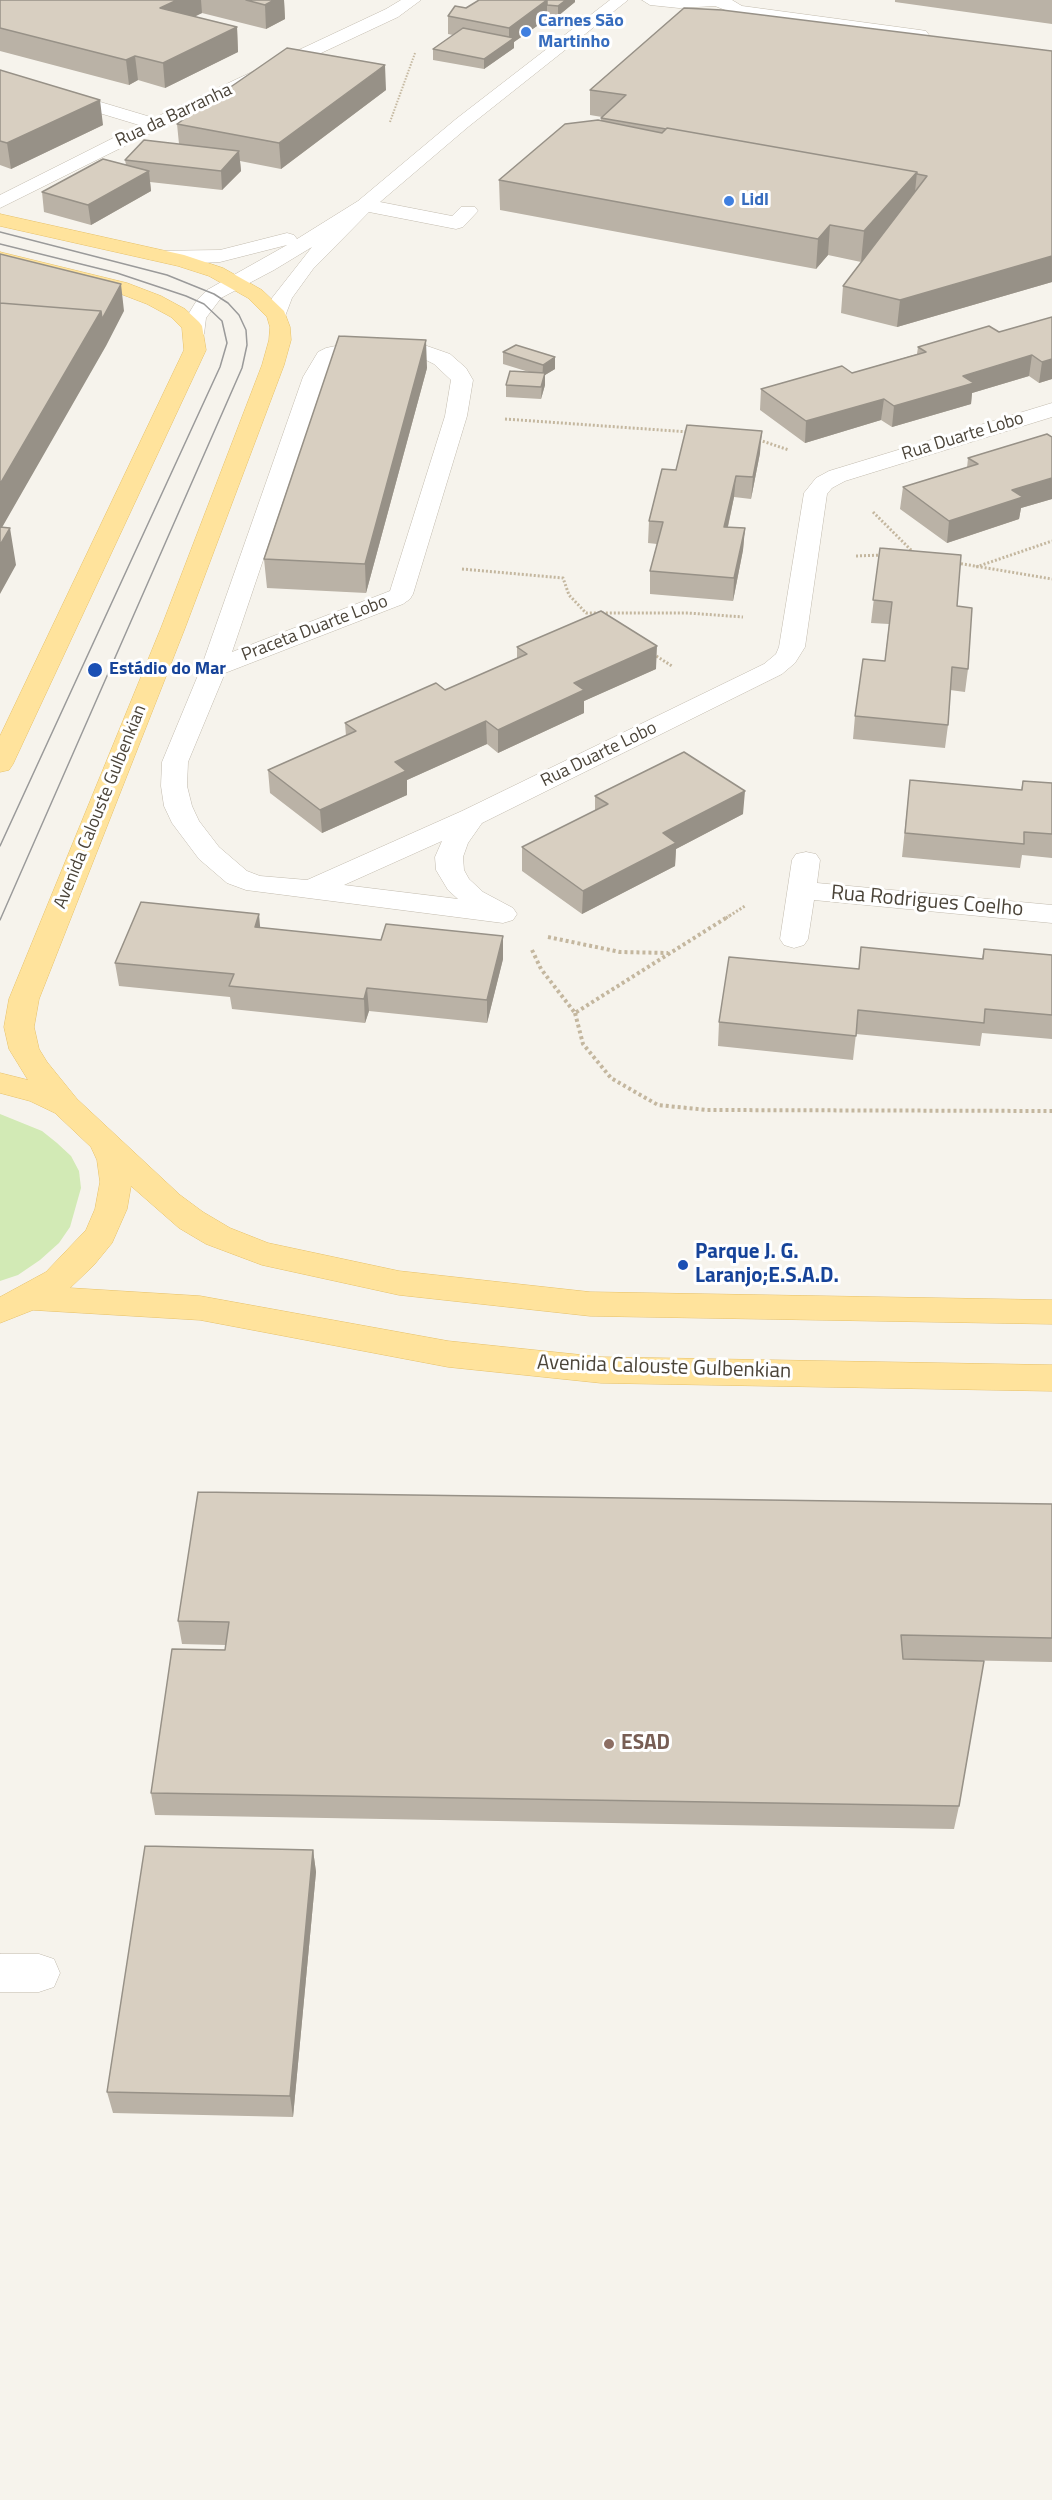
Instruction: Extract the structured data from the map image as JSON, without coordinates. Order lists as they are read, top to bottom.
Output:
{
  "streets": {
    "main road": ["Avenida Calouste Gulbenkian"],
    "street": [
      "Rua da Barranha",
      "Rua Duarte Lobo",
      "Praceta Duarte Lobo",
      "Rua Rodrigues Coelho"
    ]
  },
  "crossings": [
    ["Rua Duarte Lobo", "Praceta Duarte Lobo"]
  ],
  "places": [
    "Carnes São Martinho",
    "Lidl",
    "Estádio do Mar",
    "Parque J. G. Laranjo;E.S.A.D.",
    "ESAD"
  ]
}
